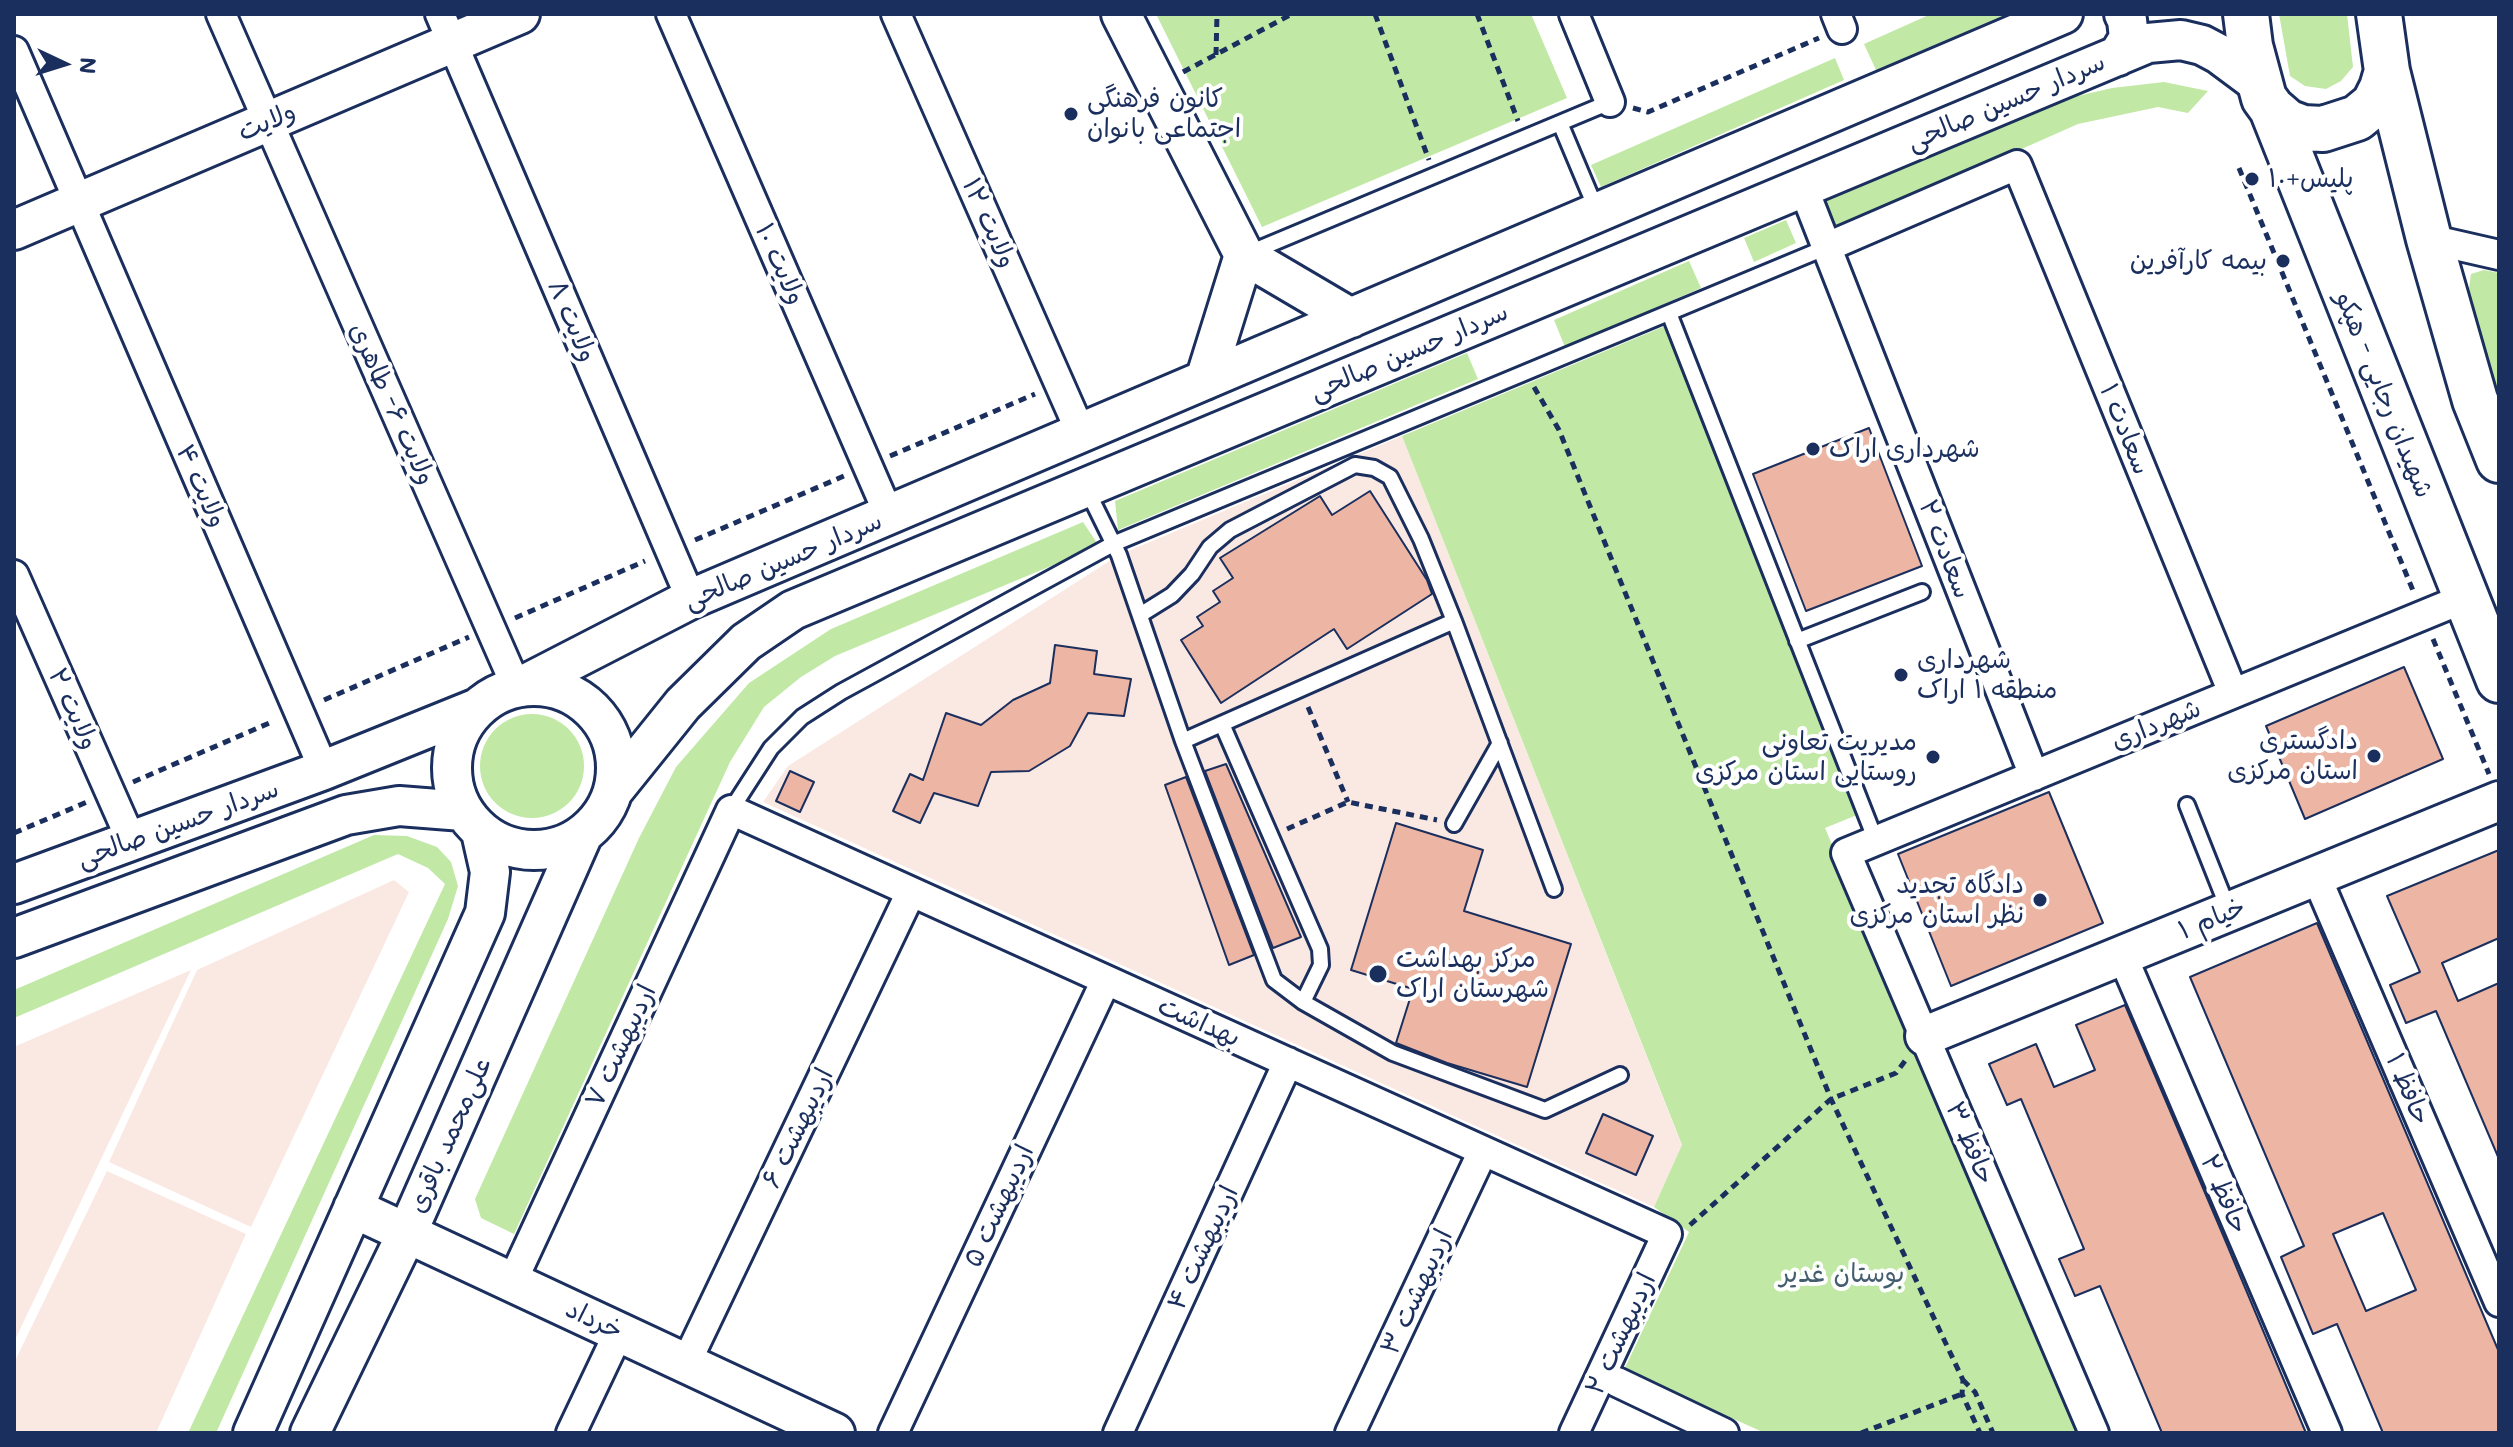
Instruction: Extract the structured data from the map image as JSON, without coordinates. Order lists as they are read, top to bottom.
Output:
{
  "streets": {
    "main road": [
      "سردار حسین صالحی",
      "ولایت",
      "شهیدان رجایی - هپکو",
      "خیام ۱",
      "علی‌محمد باقری",
      "خرداد"
    ],
    "street": [
      "ولایت ۱۲",
      "ولایت ۱۰",
      "ولایت ۸",
      "ولایت ۶- طاهری",
      "سعادت ۱",
      "ولایت ۴",
      "سعادت ۲",
      "ولایت ۲",
      "شهرداری",
      "بهداشت",
      "اردیبهشت ۷",
      "حافظ ۱",
      "اردیبهشت ۶",
      "حافظ ۳",
      "حافظ ۲",
      "اردیبهشت ۵",
      "اردیبهشت ۴",
      "اردیبهشت ۳",
      "اردیبهشت ۲"
    ]
  },
  "crossings": [
    ["سردار حسین صالحی", "ولایت ۱۲"],
    ["سردار حسین صالحی", "ولایت ۱۰"],
    ["سردار حسین صالحی", "ولایت ۸"],
    ["سردار حسین صالحی", "شهیدان رجایی - هپکو"],
    ["سردار حسین صالحی", "ولایت ۶- طاهری"],
    ["سردار حسین صالحی", "ولایت ۴"],
    ["سردار حسین صالحی", "سعادت ۲"],
    ["سردار حسین صالحی", "ولایت ۲"],
    ["سردار حسین صالحی", "علی‌محمد باقری"],
    ["ولایت", "ولایت ۸"],
    ["ولایت", "ولایت ۶- طاهری"],
    ["ولایت", "ولایت ۴"],
    ["شهیدان رجایی - هپکو", "شهرداری"],
    ["ولایت ۶- طاهری", "علی‌محمد باقری"],
    ["سعادت ۱", "سعادت ۲"],
    ["سعادت ۱", "شهرداری"],
    ["سعادت ۲", "شهرداری"],
    ["شهرداری", "حافظ ۳"],
    ["خیام ۱", "حافظ ۱"],
    ["خیام ۱", "حافظ ۳"],
    ["خیام ۱", "حافظ ۲"],
    ["بهداشت", "اردیبهشت ۷"],
    ["بهداشت", "اردیبهشت ۶"],
    ["بهداشت", "اردیبهشت ۵"],
    ["بهداشت", "اردیبهشت ۴"],
    ["بهداشت", "اردیبهشت ۳"],
    ["بهداشت", "اردیبهشت ۲"],
    ["اردیبهشت ۷", "خرداد"],
    ["اردیبهشت ۶", "خرداد"],
    ["علی‌محمد باقری", "خرداد"]
  ],
  "parks": ["بوستان غدیر"],
  "places": [
    "کانون فرهنگی اجتماعی بانوان",
    "پلیس+۱۰",
    "بیمه کارآفرین",
    "شهرداری اراک",
    "شهرداری منطقه ۱ اراک",
    "دادگستری استان مرکزی",
    "مدیریت تعاونی روستایی استان مرکزی",
    "دادگاه تجدید نظر استان مرکزی",
    "مرکز بهداشت شهرستان اراک"
  ],
  "north": "right"
}
